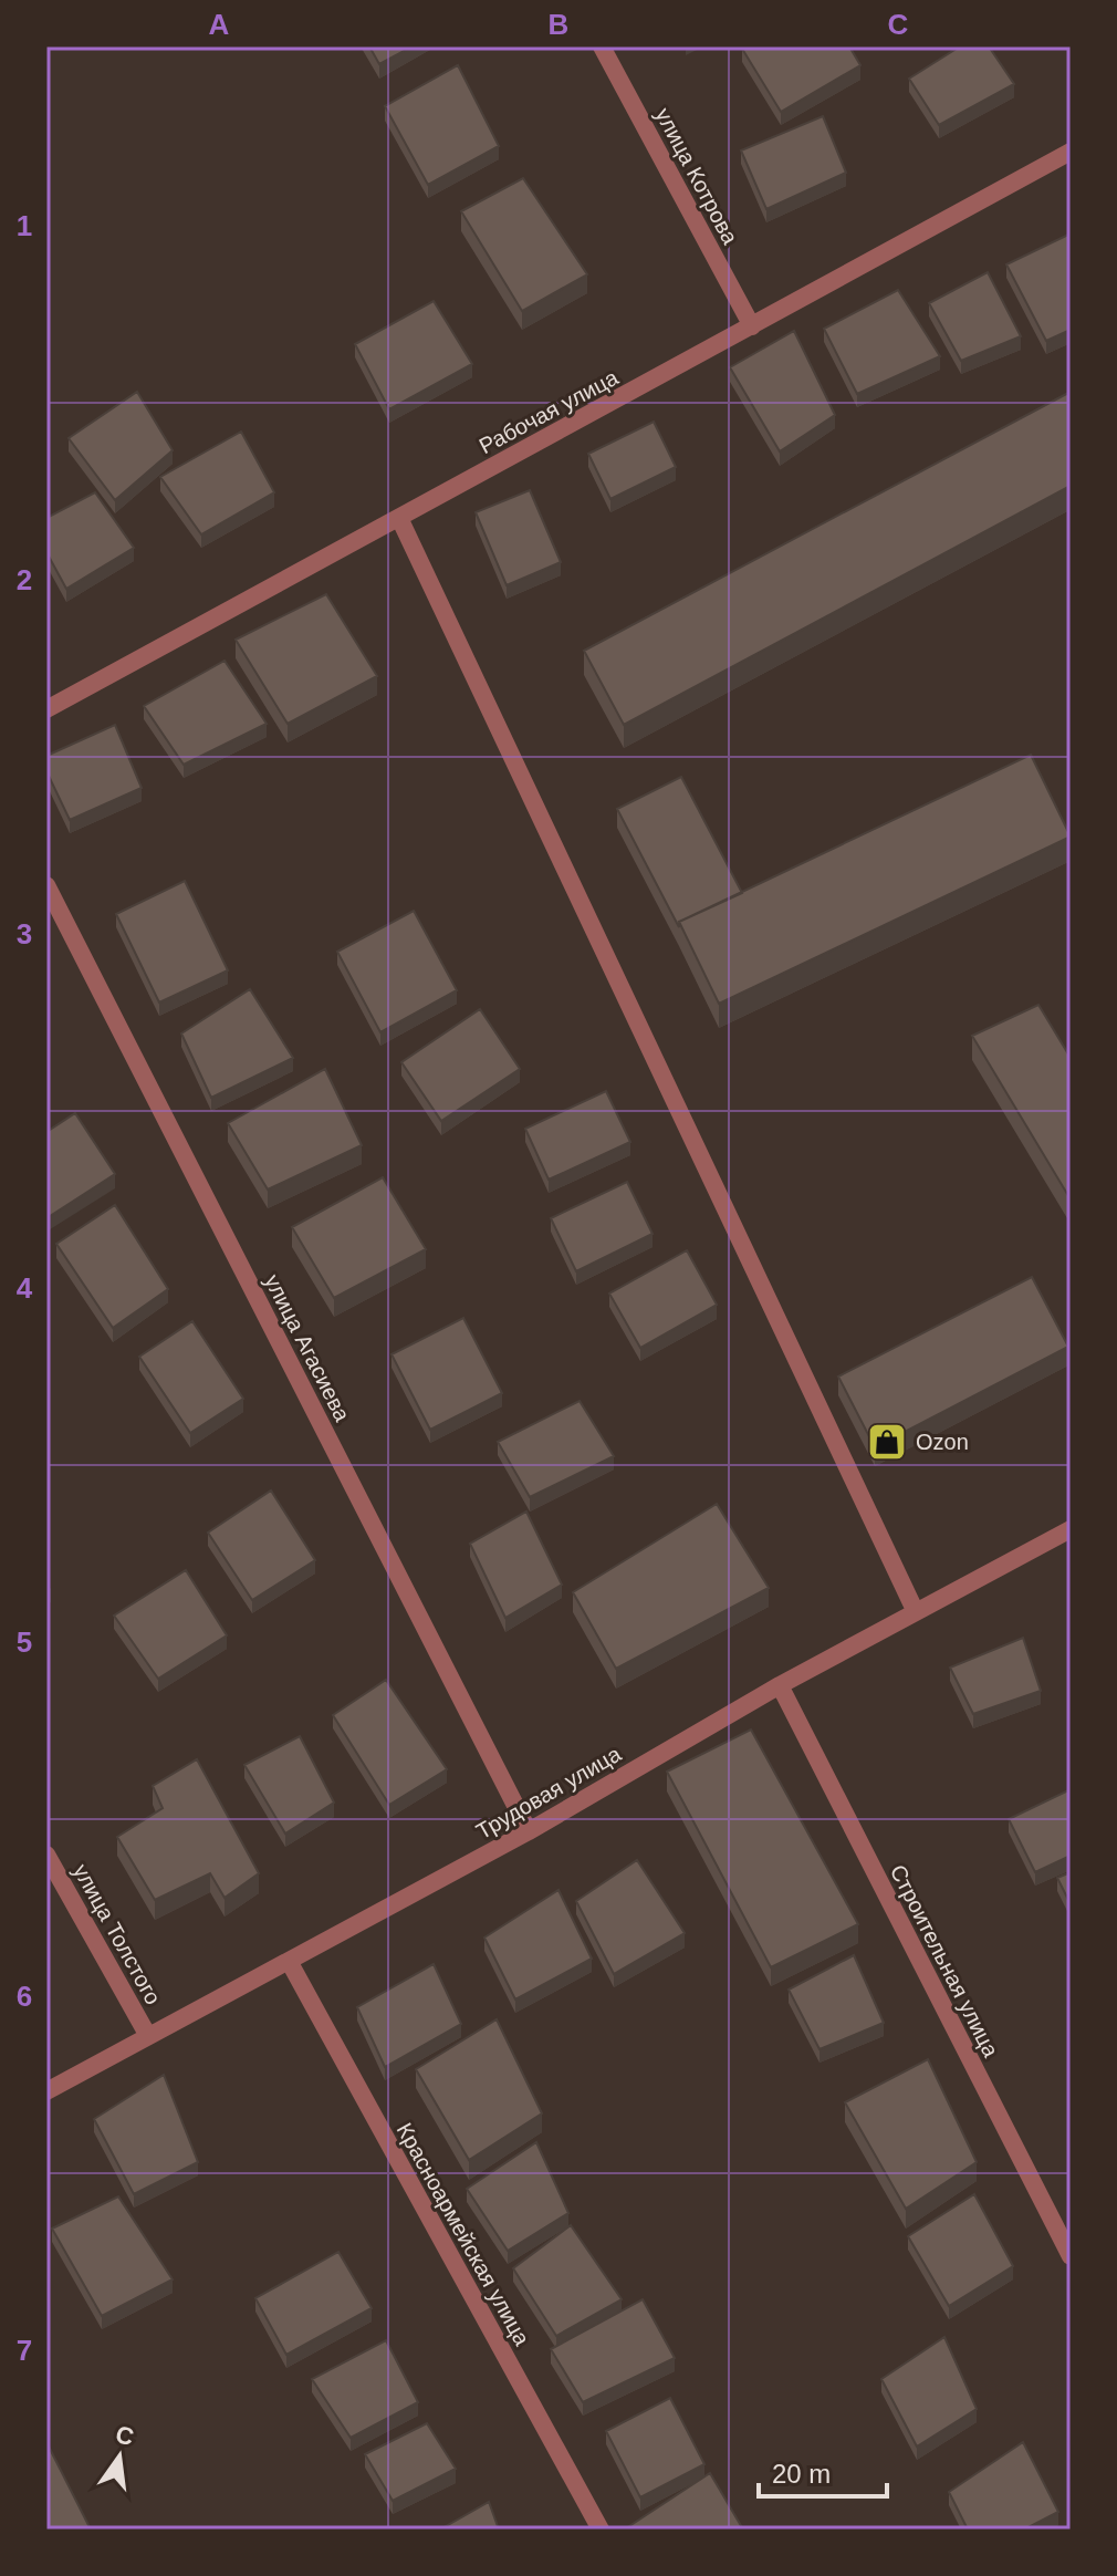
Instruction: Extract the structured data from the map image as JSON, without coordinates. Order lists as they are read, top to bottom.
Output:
{
  "streets": {
    "street": [
      "улица Котрова",
      "Рабочая улица",
      "улица Агасиева",
      "Трудовая улица",
      "улица Толстого",
      "Строительная улица",
      "Красноармейская улица"
    ]
  },
  "crossings": [
    ["улица Котрова", "Рабочая улица"],
    ["улица Агасиева", "Трудовая улица"],
    ["Трудовая улица", "улица Толстого"],
    ["Трудовая улица", "Строительная улица"],
    ["Трудовая улица", "Красноармейская улица"]
  ],
  "places": {
    "shop": ["Ozon"]
  },
  "scale_bar": "20 m",
  "north": "top",
  "grid": {
    "columns": ["A", "B", "C"],
    "rows": [
      "1",
      "2",
      "3",
      "4",
      "5",
      "6",
      "7"
    ]
  }
}
